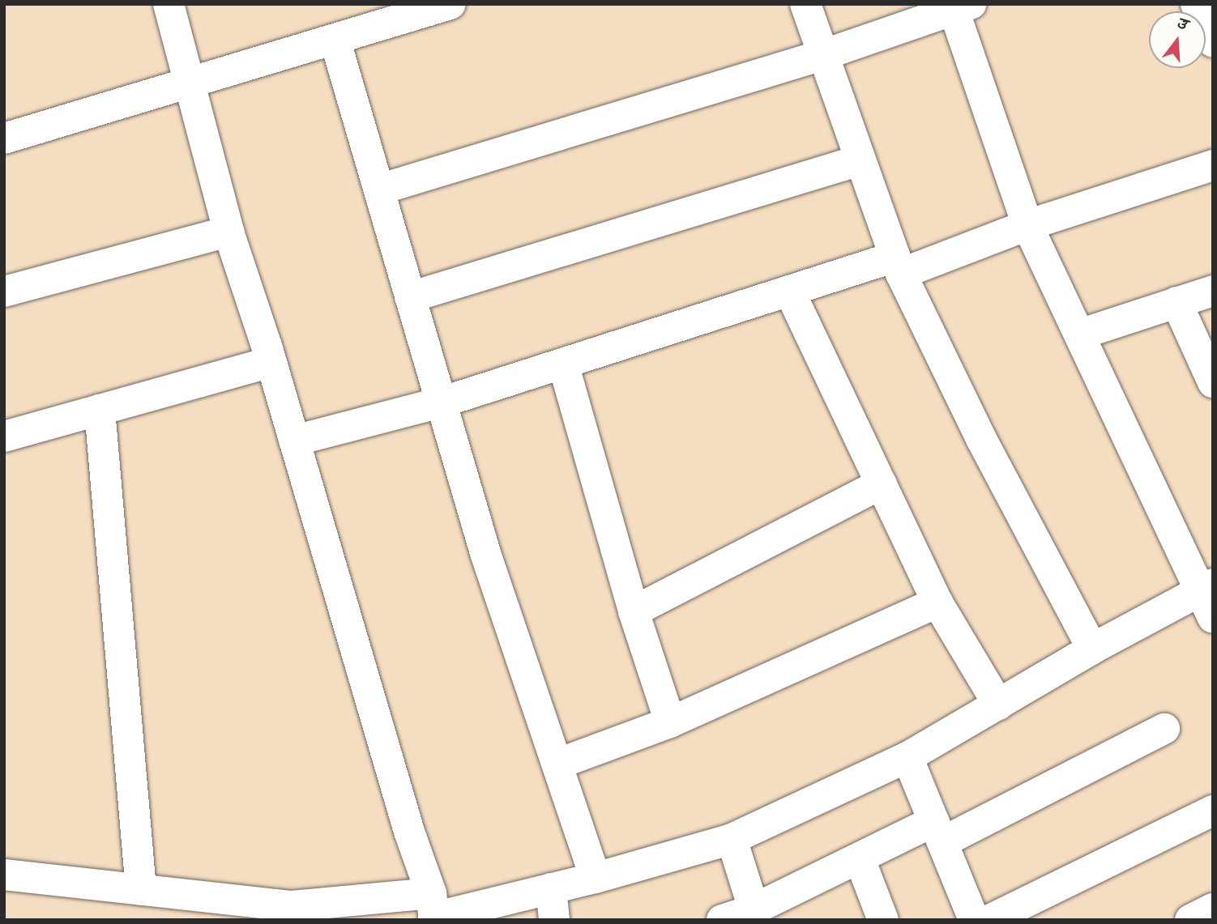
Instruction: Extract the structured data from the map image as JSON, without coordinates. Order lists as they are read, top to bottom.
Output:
{
  "north": "top"
}
